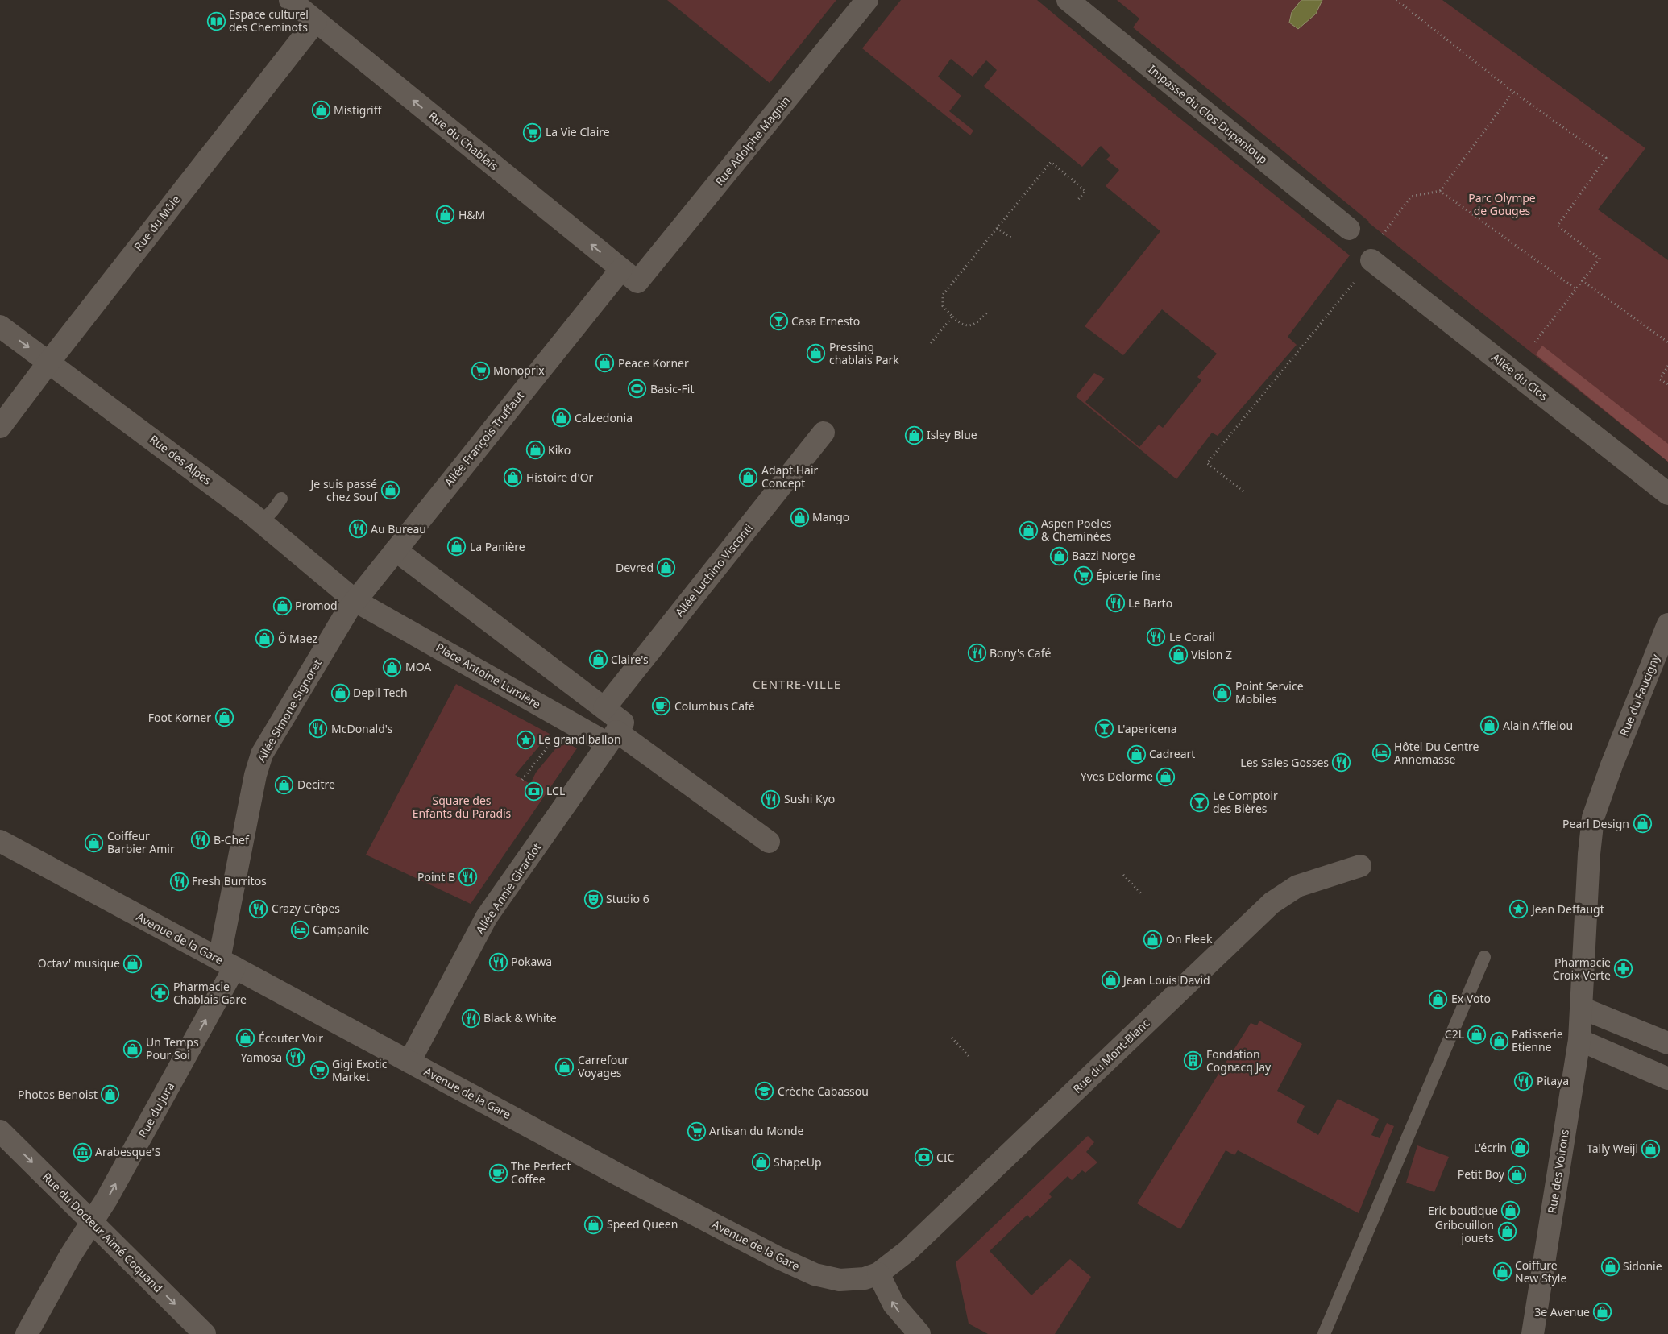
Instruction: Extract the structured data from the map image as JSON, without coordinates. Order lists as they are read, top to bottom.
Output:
{
  "streets": {
    "street": [
      "Impasse du Clos Dupanloup",
      "Rue du Chablais",
      "Rue Adolphe Magnin",
      "Rue du Môle",
      "Allée du Clos",
      "Allée François Truffaut",
      "Rue des Alpes",
      "Allée Luchino Visconti",
      "Place Antoine Lumière",
      "Rue du Faucigny",
      "Allée Simone Signoret",
      "Allée Annie Girardot",
      "Avenue de la Gare",
      "Rue du Mont-Blanc",
      "Rue du Jura",
      "Rue des Voirons",
      "Rue du Docteur Aimé Coquand"
    ]
  },
  "crossings": [
    ["Rue du Chablais", "Rue Adolphe Magnin"],
    ["Rue du Chablais", "Rue du Môle"],
    ["Rue du Chablais", "Allée François Truffaut"],
    ["Rue Adolphe Magnin", "Allée François Truffaut"],
    ["Rue du Môle", "Rue des Alpes"],
    ["Allée François Truffaut", "Rue des Alpes"],
    ["Allée François Truffaut", "Place Antoine Lumière"],
    ["Allée François Truffaut", "Allée Simone Signoret"],
    ["Rue des Alpes", "Place Antoine Lumière"],
    ["Rue des Alpes", "Allée Simone Signoret"],
    ["Place Antoine Lumière", "Allée Simone Signoret"],
    ["Place Antoine Lumière", "Allée Annie Girardot"],
    ["Rue du Faucigny", "Rue des Voirons"],
    ["Allée Simone Signoret", "Avenue de la Gare"],
    ["Allée Simone Signoret", "Rue du Jura"],
    ["Allée Annie Girardot", "Avenue de la Gare"],
    ["Avenue de la Gare", "Rue du Mont-Blanc"],
    ["Avenue de la Gare", "Rue du Jura"],
    ["Rue du Jura", "Rue du Docteur Aimé Coquand"]
  ],
  "one_way": ["Rue du Chablais", "Rue du Jura", "Rue du Docteur Aimé Coquand"],
  "districts": ["CENTRE-VILLE"],
  "parks": ["Parc Olympe de Gouges", "Square des Enfants du Paradis"],
  "places": {
    "library": ["Espace culturel des Cheminots"],
    "shop": [
      "Mistigriff",
      "H&M",
      "Pressing chablais Park",
      "Peace Korner",
      "Calzedonia",
      "Isley Blue",
      "Kiko",
      "Adapt Hair Concept",
      "Histoire d'Or",
      "Je suis passé chez Souf",
      "Mango",
      "Aspen Poeles & Cheminées",
      "La Panière",
      "Bazzi Norge",
      "Devred",
      "Promod",
      "Ô'Maez",
      "Vision Z",
      "Claire's",
      "MOA",
      "Depil Tech",
      "Point Service Mobiles",
      "Foot Korner",
      "Alain Afflelou",
      "Cadreart",
      "Yves Delorme",
      "Decitre",
      "Pearl Design",
      "Coiffeur Barbier Amir",
      "On Fleek",
      "Octav' musique",
      "Jean Louis David",
      "Ex Voto",
      "C2L",
      "Écouter Voir",
      "Patisserie Etienne",
      "Un Temps Pour Soi",
      "Carrefour Voyages",
      "Photos Benoist",
      "L'écrin",
      "Tally Weijl",
      "ShapeUp",
      "Petit Boy",
      "Eric boutique",
      "Speed Queen",
      "Gribouillon jouets",
      "Sidonie",
      "Coiffure New Style",
      "3e Avenue"
    ],
    "supermarket": [
      "La Vie Claire",
      "Monoprix",
      "Épicerie fine",
      "Gigi Exotic Market",
      "Artisan du Monde"
    ],
    "bar": ["Casa Ernesto", "L'apericena", "Le Comptoir des Bières"],
    "sports": ["Basic-Fit"],
    "restaurant": [
      "Au Bureau",
      "Le Barto",
      "Le Corail",
      "Bony's Café",
      "McDonald's",
      "Les Sales Gosses",
      "Sushi Kyo",
      "B-Chef",
      "Point B",
      "Fresh Burritos",
      "Crazy Crêpes",
      "Pokawa",
      "Black & White",
      "Yamosa",
      "Pitaya"
    ],
    "cafe": ["Columbus Café", "The Perfect Coffee"],
    "place": ["Le grand ballon", "Jean Deffaugt"],
    "hotel": ["Hôtel Du Centre Annemasse", "Campanile"],
    "bank": ["LCL", "CIC"],
    "theatre": ["Studio 6"],
    "pharmacy": ["Pharmacie Croix Verte", "Pharmacie Chablais Gare"],
    "building": ["Fondation Cognacq Jay"],
    "school or university": ["Crèche Cabassou"],
    "museum": ["Arabesque'S"]
  }
}
